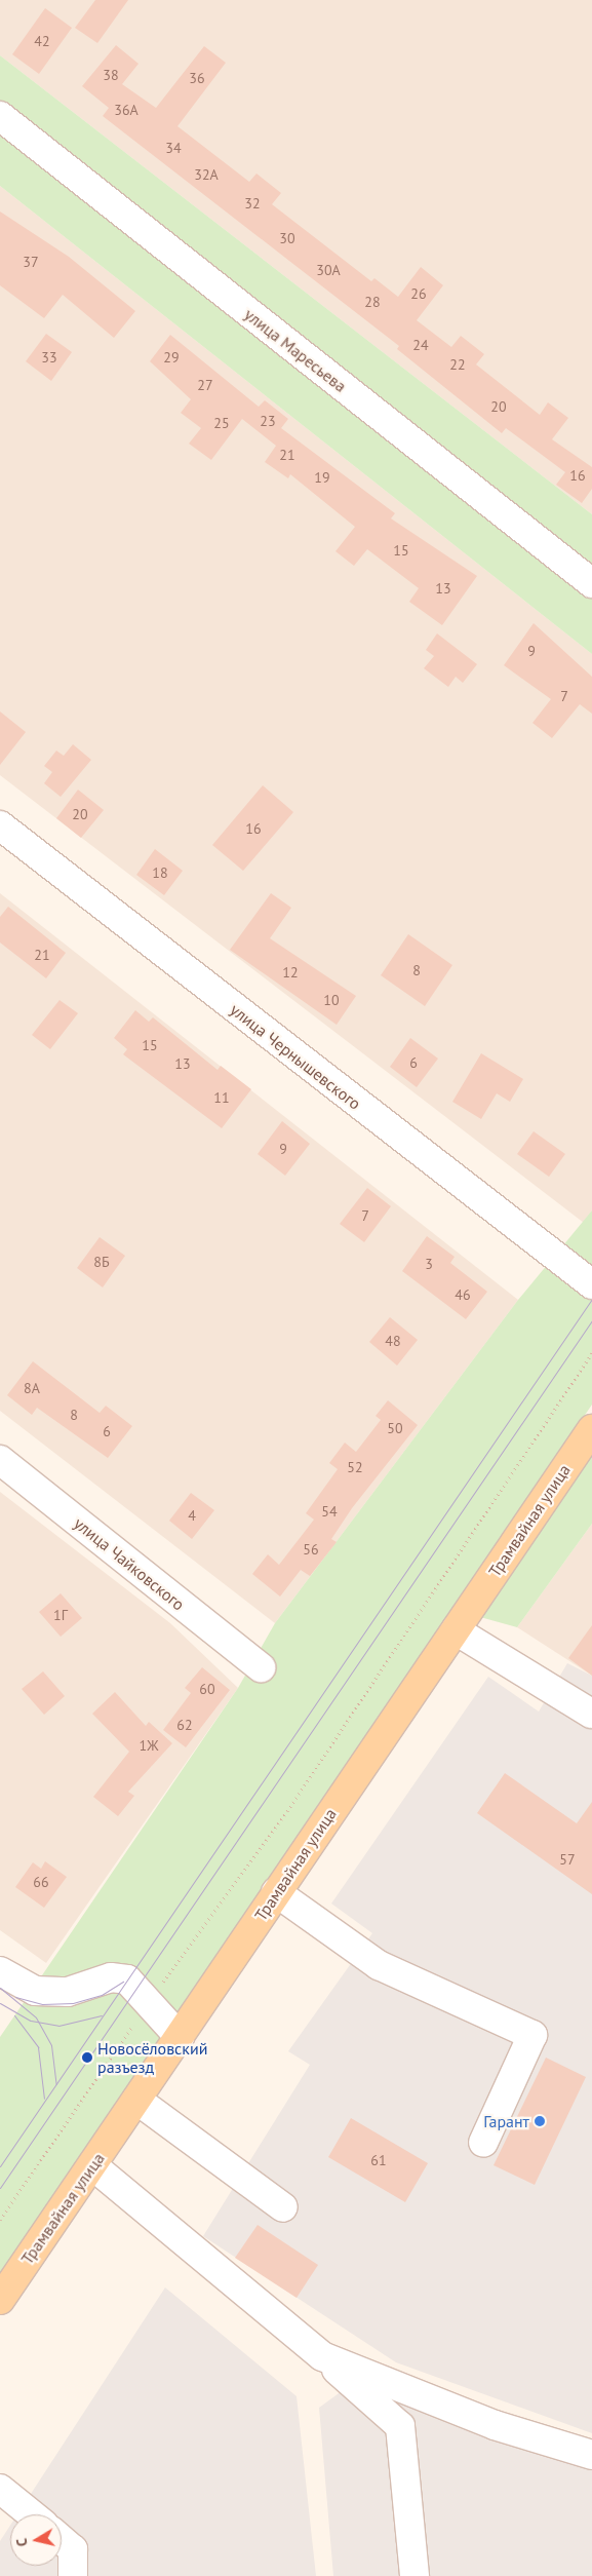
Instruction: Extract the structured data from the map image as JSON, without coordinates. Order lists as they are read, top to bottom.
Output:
{
  "streets": {
    "main road": ["Трамвайная улица"],
    "street": ["улица Маресьева", "улица Чернышевского", "улица Чайковского"]
  },
  "places": ["Новосёловский разъезд", "Гарант"],
  "house_numbers": [
    "42",
    "38",
    "36",
    "36А",
    "34",
    "32А",
    "32",
    "30",
    "37",
    "30А",
    "26",
    "28",
    "24",
    "33",
    "29",
    "22",
    "27",
    "20",
    "23",
    "25",
    "21",
    "16",
    "19",
    "15",
    "13",
    "9",
    "7",
    "20",
    "16",
    "18",
    "21",
    "8",
    "12",
    "10",
    "15",
    "6",
    "13",
    "11",
    "9",
    "7",
    "8Б",
    "3",
    "46",
    "48",
    "8А",
    "8",
    "50",
    "6",
    "52",
    "54",
    "4",
    "56",
    "1Г",
    "60",
    "62",
    "1Ж",
    "57",
    "66",
    "61"
  ],
  "north": "left"
}
